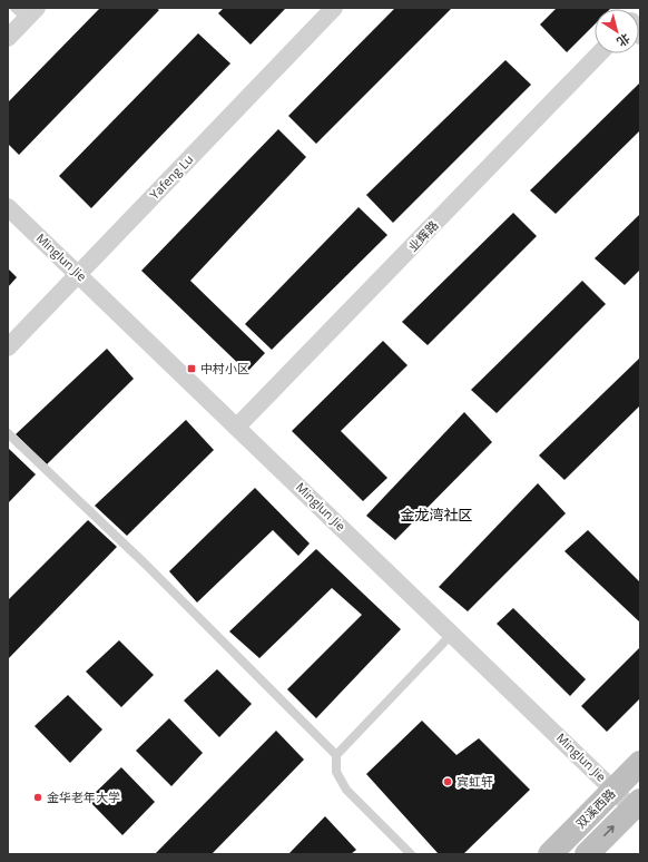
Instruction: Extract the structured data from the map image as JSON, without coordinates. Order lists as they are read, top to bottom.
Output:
{
  "streets": {
    "main road": ["双溪西路"],
    "street": ["Yafeng Lu", "业辉路", "Minglun Jie"]
  },
  "crossings": [
    ["Yafeng Lu", "Minglun Jie"],
    ["业辉路", "Minglun Jie"],
    ["Minglun Jie", "双溪西路"]
  ],
  "districts": ["金龙湾社区"],
  "places": {
    "transit": ["中村小区"],
    "other": ["宾虹轩", "金华老年大学"]
  },
  "north": "bottom right"
}
